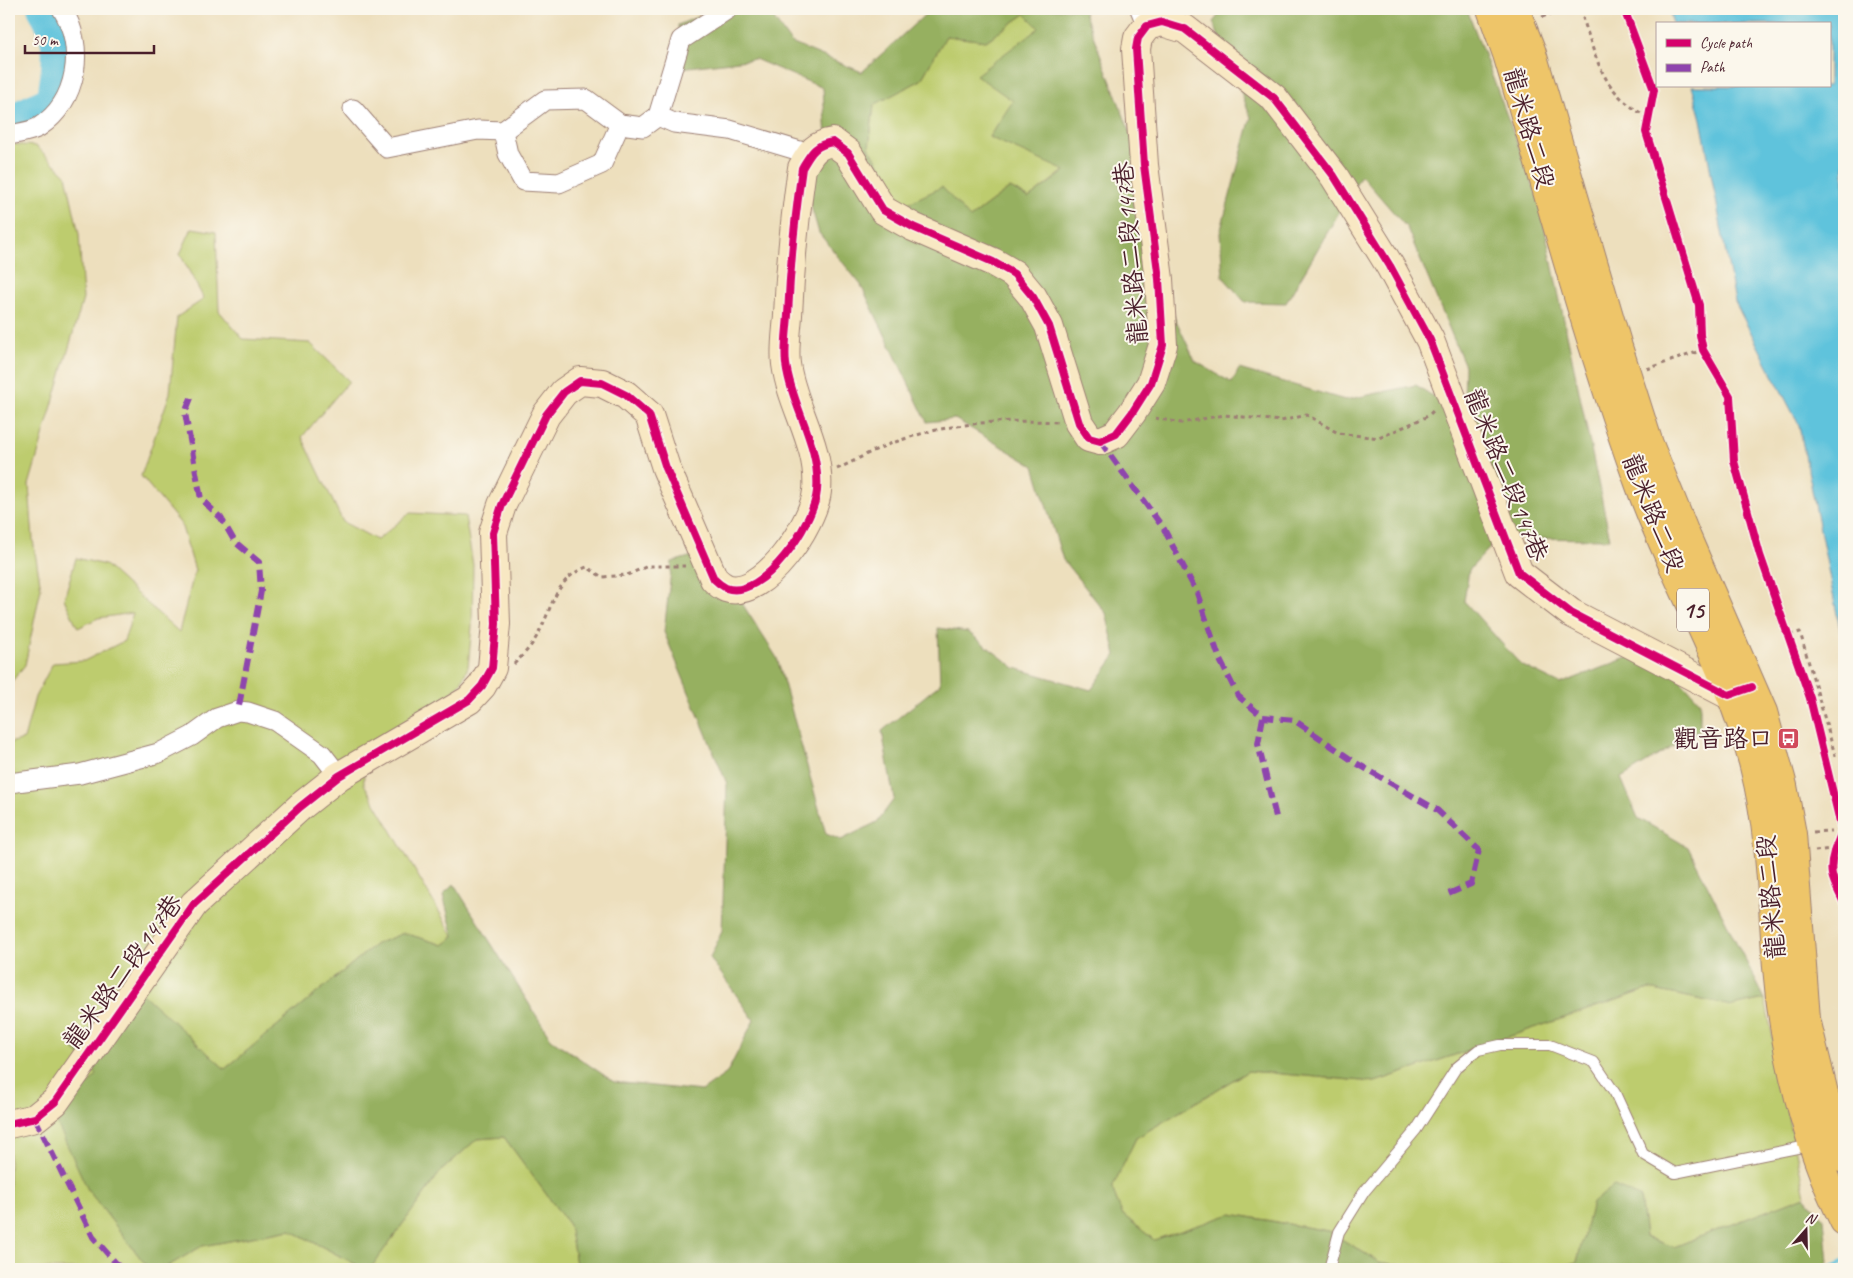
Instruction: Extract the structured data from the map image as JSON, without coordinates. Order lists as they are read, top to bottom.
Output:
{
  "streets": {
    "main road": ["龍米路二段", "15"],
    "street": ["龍米路二段147巷"]
  },
  "crossings": [
    ["龍米路二段", "龍米路二段147巷"]
  ],
  "places": {
    "bus stop": ["觀音路口"]
  },
  "legend": ["Cycle path", "Path"],
  "scale_bar": "50 m",
  "north": "top"
}
